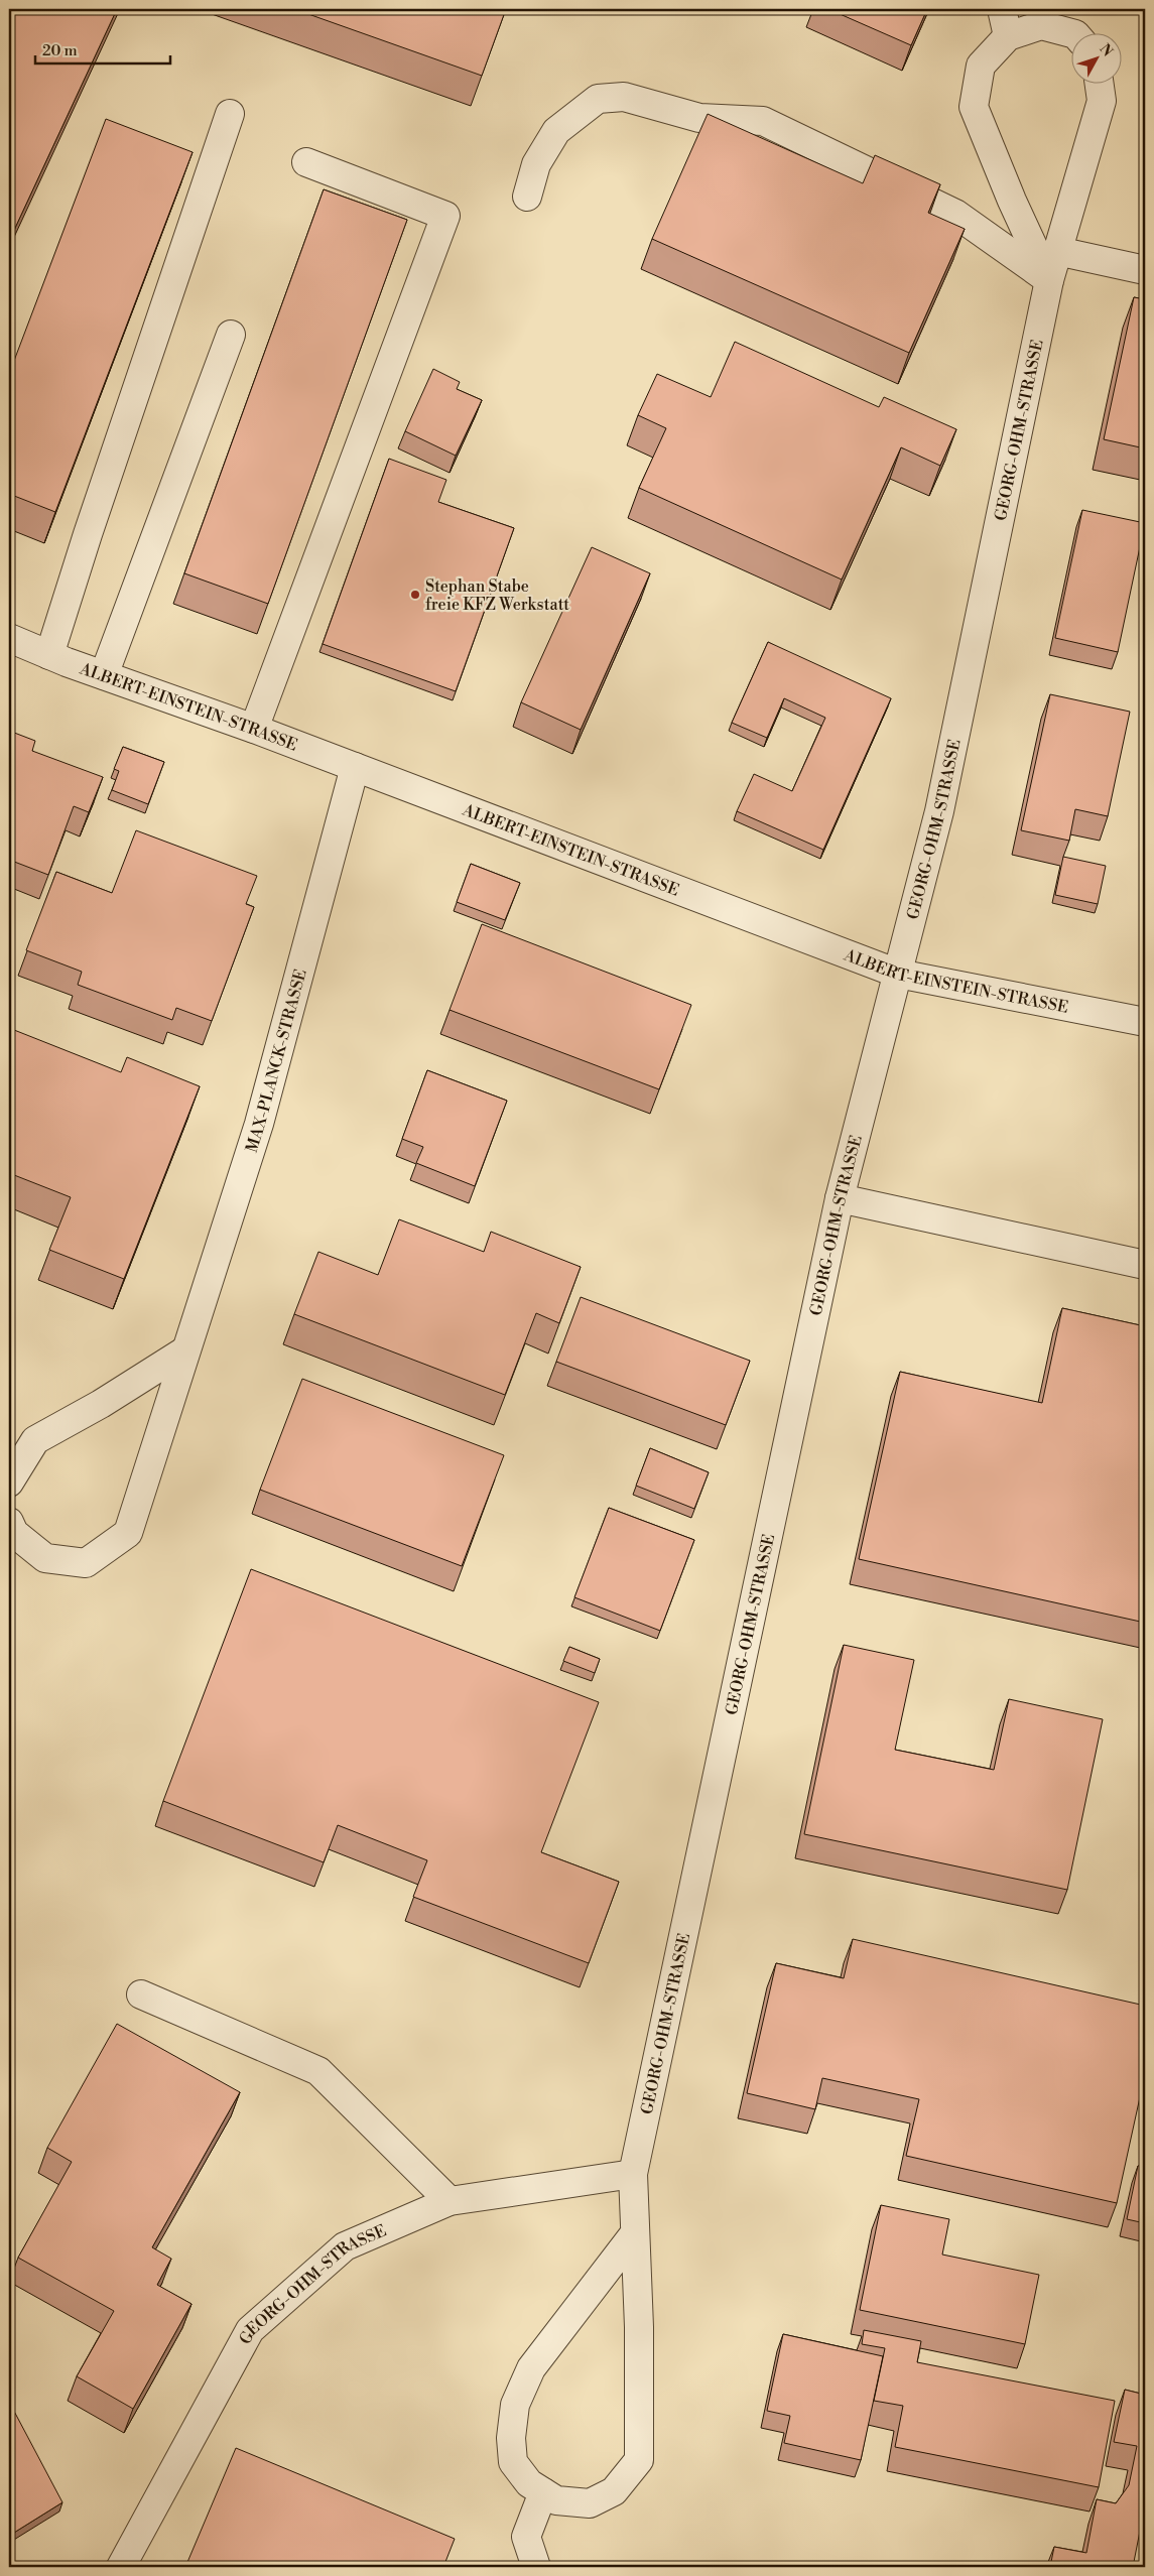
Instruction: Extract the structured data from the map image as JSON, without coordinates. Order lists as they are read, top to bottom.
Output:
{
  "streets": {
    "street": ["GEORG-OHM-STRASSE", "ALBERT-EINSTEIN-STRASSE", "MAX-PLANCK-STRASSE"]
  },
  "crossings": [
    ["GEORG-OHM-STRASSE", "ALBERT-EINSTEIN-STRASSE"],
    ["ALBERT-EINSTEIN-STRASSE", "MAX-PLANCK-STRASSE"]
  ],
  "places": ["Stephan Stabe freie KFZ Werkstatt"],
  "scale_bar": "20 m",
  "north": "top right"
}
